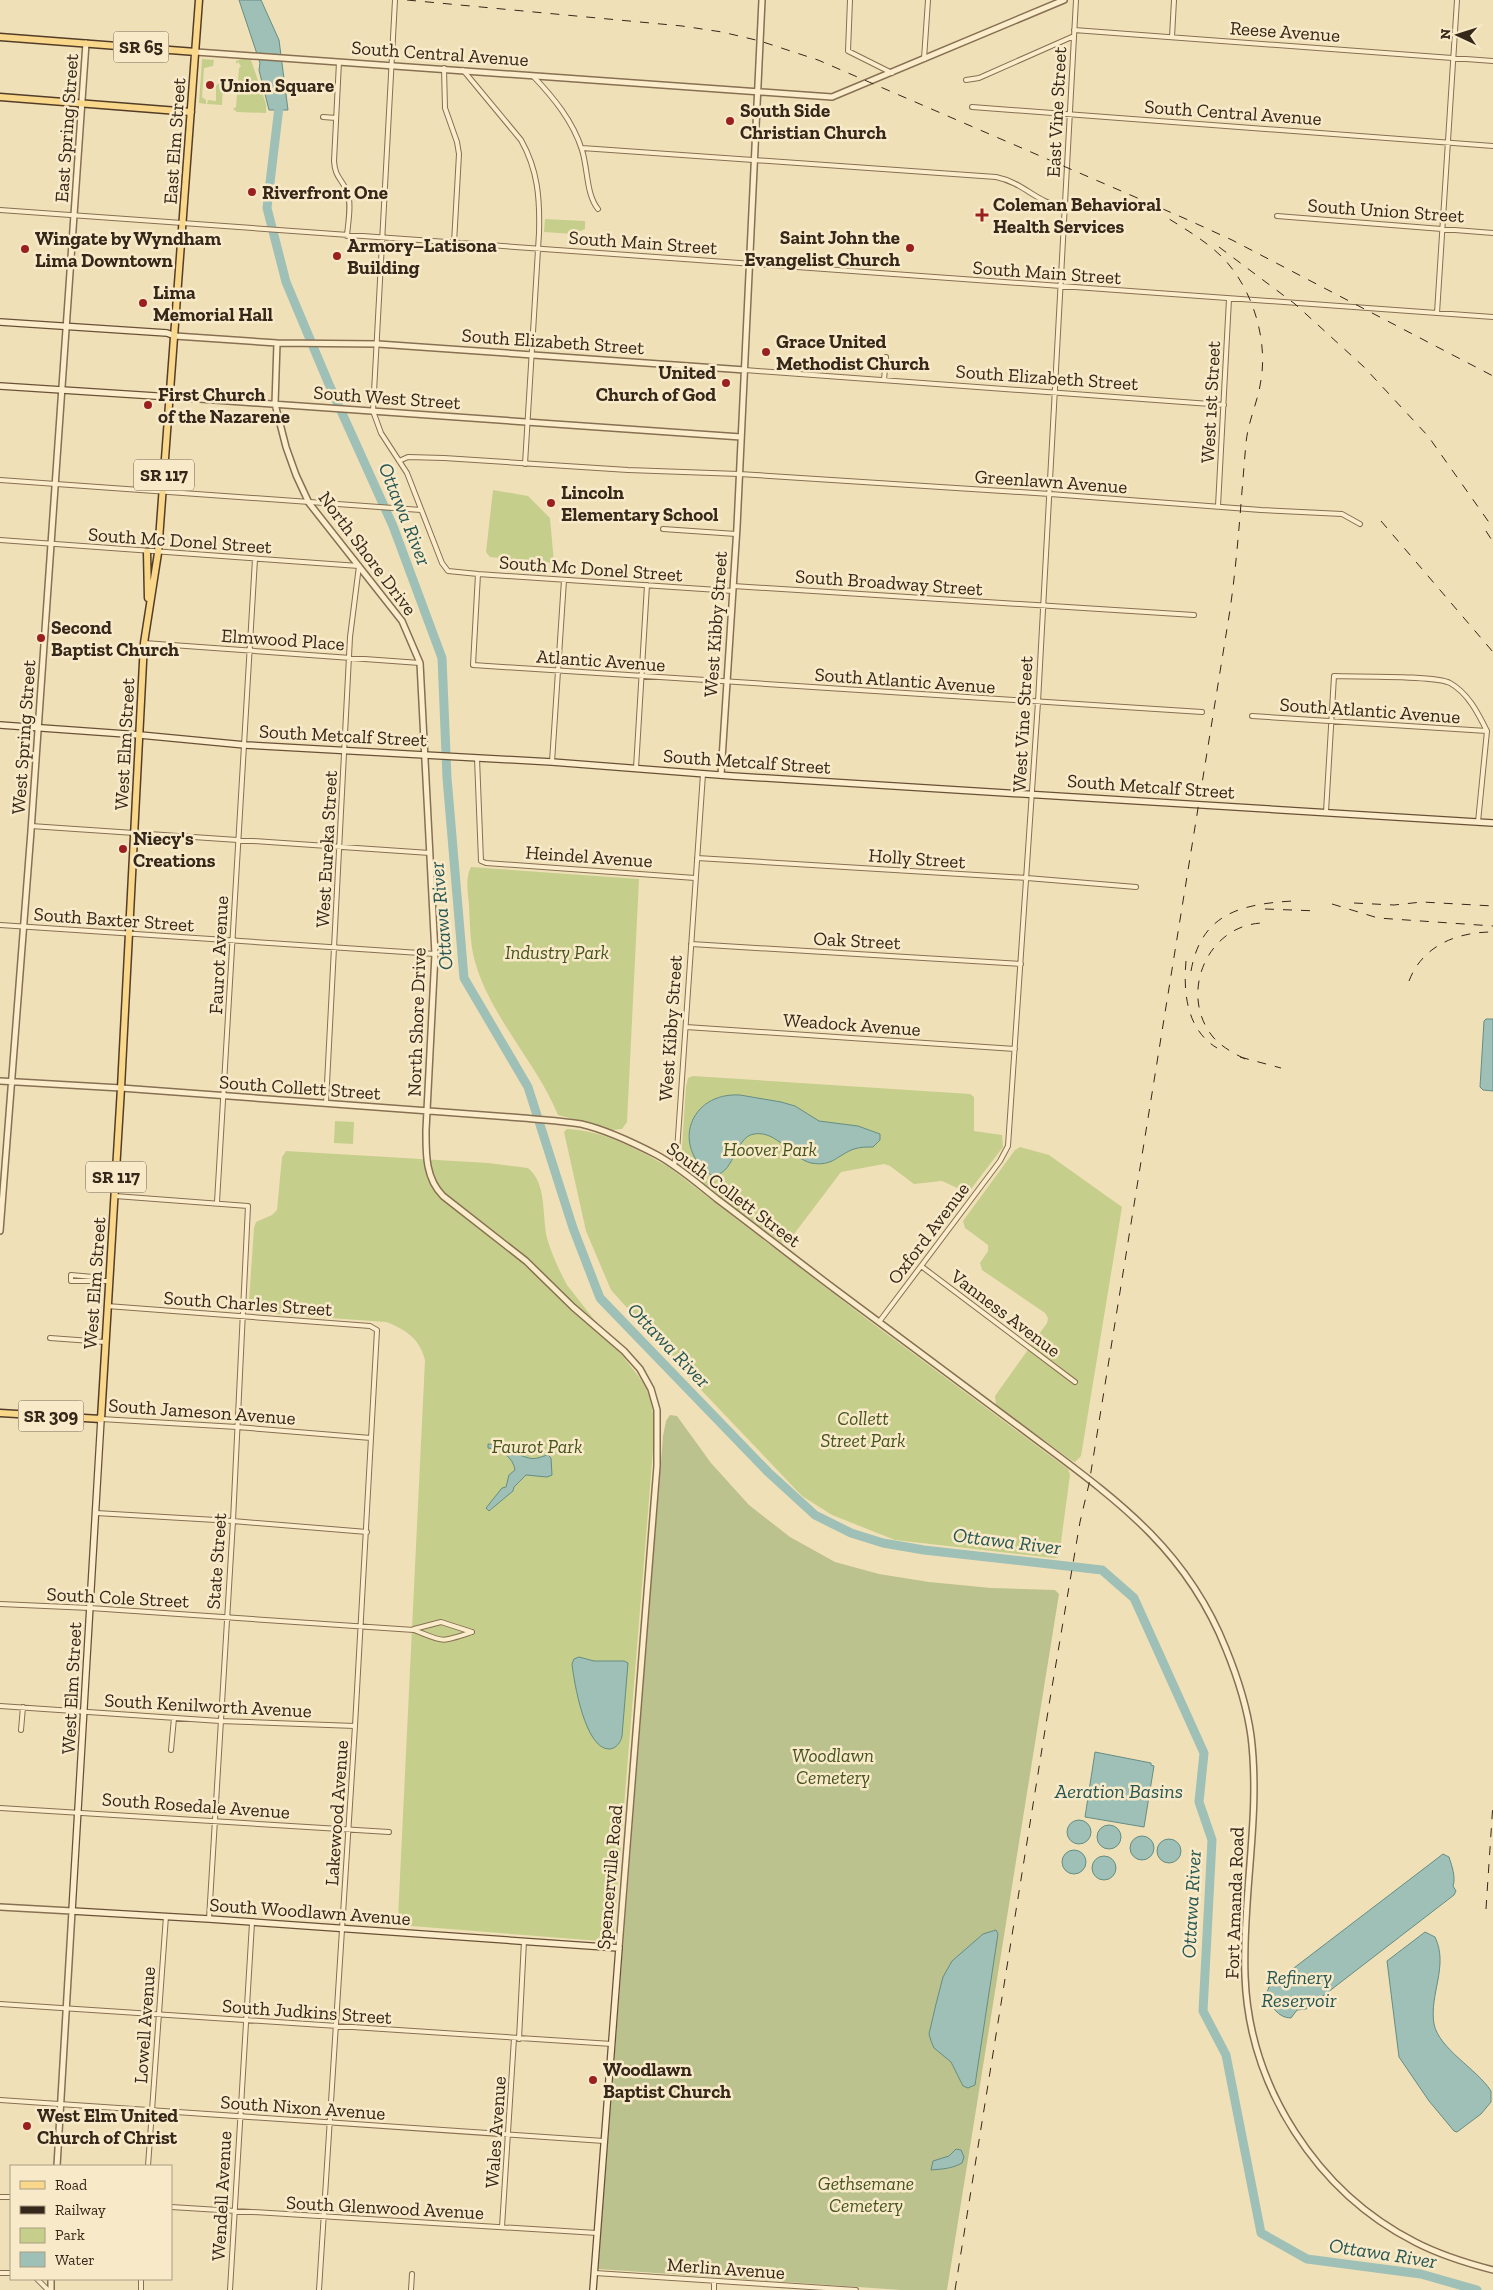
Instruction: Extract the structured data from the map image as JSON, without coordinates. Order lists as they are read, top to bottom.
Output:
{
  "streets": {
    "main road": [
      "SR 65",
      "South Central Avenue",
      "East Elm Street",
      "South Elizabeth Street",
      "South West Street",
      "SR 117",
      "South Metcalf Street",
      "West Elm Street",
      "South Jameson Avenue",
      "SR 309",
      "Spencerville Road",
      "South Woodlawn Avenue"
    ],
    "street": [
      "Reese Avenue",
      "East Vine Street",
      "East Spring Street",
      "South Union Street",
      "South Main Street",
      "West 1st Street",
      "Greenlawn Avenue",
      "South Mc Donel Street",
      "North Shore Drive",
      "South Broadway Street",
      "West Kibby Street",
      "Elmwood Place",
      "Atlantic Avenue",
      "South Atlantic Avenue",
      "West Vine Street",
      "West Spring Street",
      "West Eureka Street",
      "Heindel Avenue",
      "Holly Street",
      "South Baxter Street",
      "Oak Street",
      "Faurot Avenue",
      "Weadock Avenue",
      "South Collett Street",
      "Oxford Avenue",
      "South Charles Street",
      "Vanness Avenue",
      "State Street",
      "South Cole Street",
      "South Kenilworth Avenue",
      "South Rosedale Avenue",
      "Lakewood Avenue",
      "Fort Amanda Road",
      "South Judkins Street",
      "Lowell Avenue",
      "South Nixon Avenue",
      "Wales Avenue",
      "Wendell Avenue",
      "South Glenwood Avenue",
      "Merlin Avenue"
    ]
  },
  "crossings": [
    ["Reese Avenue", "East Vine Street"],
    ["South Central Avenue", "East Vine Street"],
    ["South Central Avenue", "East Spring Street"],
    ["South Central Avenue", "East Elm Street"],
    ["South Central Avenue", "West Kibby Street"],
    ["East Vine Street", "South Main Street"],
    ["East Vine Street", "West Vine Street"],
    ["East Spring Street", "South Main Street"],
    ["East Spring Street", "West Spring Street"],
    ["East Elm Street", "South Main Street"],
    ["East Elm Street", "West Elm Street"],
    ["South Main Street", "West 1st Street"],
    ["South Main Street", "West Kibby Street"],
    ["South Main Street", "West Vine Street"],
    ["South Main Street", "West Spring Street"],
    ["South Main Street", "West Elm Street"],
    ["South Elizabeth Street", "West 1st Street"],
    ["South Elizabeth Street", "North Shore Drive"],
    ["South Elizabeth Street", "West Kibby Street"],
    ["South Elizabeth Street", "West Vine Street"],
    ["South Elizabeth Street", "West Spring Street"],
    ["South Elizabeth Street", "West Elm Street"],
    ["South West Street", "North Shore Drive"],
    ["South West Street", "West Kibby Street"],
    ["South West Street", "West Spring Street"],
    ["South West Street", "West Elm Street"],
    ["West 1st Street", "Greenlawn Avenue"],
    ["Greenlawn Avenue", "West Kibby Street"],
    ["Greenlawn Avenue", "West Vine Street"],
    ["South Mc Donel Street", "North Shore Drive"],
    ["South Mc Donel Street", "South Broadway Street"],
    ["South Mc Donel Street", "West Kibby Street"],
    ["South Mc Donel Street", "Atlantic Avenue"],
    ["South Mc Donel Street", "West Spring Street"],
    ["South Mc Donel Street", "West Elm Street"],
    ["South Mc Donel Street", "West Eureka Street"],
    ["South Mc Donel Street", "Faurot Avenue"],
    ["North Shore Drive", "Elmwood Place"],
    ["North Shore Drive", "South Metcalf Street"],
    ["North Shore Drive", "West Eureka Street"],
    ["North Shore Drive", "South Baxter Street"],
    ["North Shore Drive", "South Collett Street"],
    ["North Shore Drive", "Spencerville Road"],
    ["South Broadway Street", "West Kibby Street"],
    ["South Broadway Street", "West Vine Street"],
    ["West Kibby Street", "Atlantic Avenue"],
    ["West Kibby Street", "South Atlantic Avenue"],
    ["West Kibby Street", "South Metcalf Street"],
    ["West Kibby Street", "Heindel Avenue"],
    ["West Kibby Street", "Holly Street"],
    ["West Kibby Street", "Oak Street"],
    ["West Kibby Street", "Weadock Avenue"],
    ["West Kibby Street", "South Collett Street"],
    ["Elmwood Place", "West Elm Street"],
    ["Elmwood Place", "West Eureka Street"],
    ["Elmwood Place", "Faurot Avenue"],
    ["Atlantic Avenue", "South Atlantic Avenue"],
    ["South Atlantic Avenue", "West Vine Street"],
    ["West Vine Street", "South Metcalf Street"],
    ["West Vine Street", "Holly Street"],
    ["West Vine Street", "Oak Street"],
    ["West Vine Street", "Weadock Avenue"],
    ["West Vine Street", "Oxford Avenue"],
    ["South Metcalf Street", "West Spring Street"],
    ["South Metcalf Street", "West Elm Street"],
    ["South Metcalf Street", "West Eureka Street"],
    ["South Metcalf Street", "Heindel Avenue"],
    ["South Metcalf Street", "Faurot Avenue"],
    ["West Spring Street", "South Baxter Street"],
    ["West Spring Street", "South Collett Street"],
    ["West Elm Street", "South Baxter Street"],
    ["West Elm Street", "South Collett Street"],
    ["West Elm Street", "South Charles Street"],
    ["West Elm Street", "South Jameson Avenue"],
    ["West Elm Street", "South Cole Street"],
    ["West Elm Street", "South Kenilworth Avenue"],
    ["West Elm Street", "South Rosedale Avenue"],
    ["West Elm Street", "South Woodlawn Avenue"],
    ["West Elm Street", "South Judkins Street"],
    ["West Elm Street", "South Nixon Avenue"],
    ["West Eureka Street", "South Baxter Street"],
    ["West Eureka Street", "South Collett Street"],
    ["South Baxter Street", "Faurot Avenue"],
    ["Faurot Avenue", "South Collett Street"],
    ["Faurot Avenue", "State Street"],
    ["South Collett Street", "Oxford Avenue"],
    ["South Collett Street", "Fort Amanda Road"],
    ["Oxford Avenue", "Vanness Avenue"],
    ["South Charles Street", "State Street"],
    ["South Charles Street", "Lakewood Avenue"],
    ["South Jameson Avenue", "State Street"],
    ["South Jameson Avenue", "Lakewood Avenue"],
    ["State Street", "South Cole Street"],
    ["State Street", "South Kenilworth Avenue"],
    ["State Street", "South Rosedale Avenue"],
    ["State Street", "South Woodlawn Avenue"],
    ["South Cole Street", "Lakewood Avenue"],
    ["South Kenilworth Avenue", "Lakewood Avenue"],
    ["South Rosedale Avenue", "Lakewood Avenue"],
    ["Lakewood Avenue", "South Woodlawn Avenue"],
    ["Lakewood Avenue", "South Judkins Street"],
    ["Lakewood Avenue", "South Nixon Avenue"],
    ["Lakewood Avenue", "South Glenwood Avenue"],
    ["Spencerville Road", "South Woodlawn Avenue"],
    ["Spencerville Road", "South Judkins Street"],
    ["Spencerville Road", "South Nixon Avenue"],
    ["Spencerville Road", "South Glenwood Avenue"],
    ["Spencerville Road", "Merlin Avenue"],
    ["South Woodlawn Avenue", "Lowell Avenue"],
    ["South Woodlawn Avenue", "Wales Avenue"],
    ["South Woodlawn Avenue", "Wendell Avenue"],
    ["South Judkins Street", "Lowell Avenue"],
    ["South Judkins Street", "Wales Avenue"],
    ["South Judkins Street", "Wendell Avenue"],
    ["Lowell Avenue", "South Nixon Avenue"],
    ["South Nixon Avenue", "Wales Avenue"],
    ["South Nixon Avenue", "Wendell Avenue"],
    ["Wales Avenue", "South Glenwood Avenue"],
    ["Wendell Avenue", "South Glenwood Avenue"]
  ],
  "water": ["Ottawa River", "Aeration Basins", "Refinery Reservoir"],
  "parks": [
    "Industry Park",
    "Hoover Park",
    "Collett Street Park",
    "Faurot Park",
    "Woodlawn Cemetery",
    "Gethsemane Cemetery"
  ],
  "places": {
    "other": [
      "Union Square",
      "South Side Christian Church",
      "Riverfront One",
      "Saint John the Evangelist Church",
      "Wingate by Wyndham Lima Downtown",
      "Armory–Latisona Building",
      "Lima Memorial Hall",
      "Grace United Methodist Church",
      "United Church of God",
      "First Church of the Nazarene",
      "Lincoln Elementary School",
      "Second Baptist Church",
      "Niecy's Creations",
      "Woodlawn Baptist Church",
      "West Elm United Church of Christ"
    ],
    "health": ["Coleman Behavioral Health Services"]
  },
  "legend": [
    "Road",
    "Railway",
    "Park",
    "Water"
  ],
  "north": "left"
}
